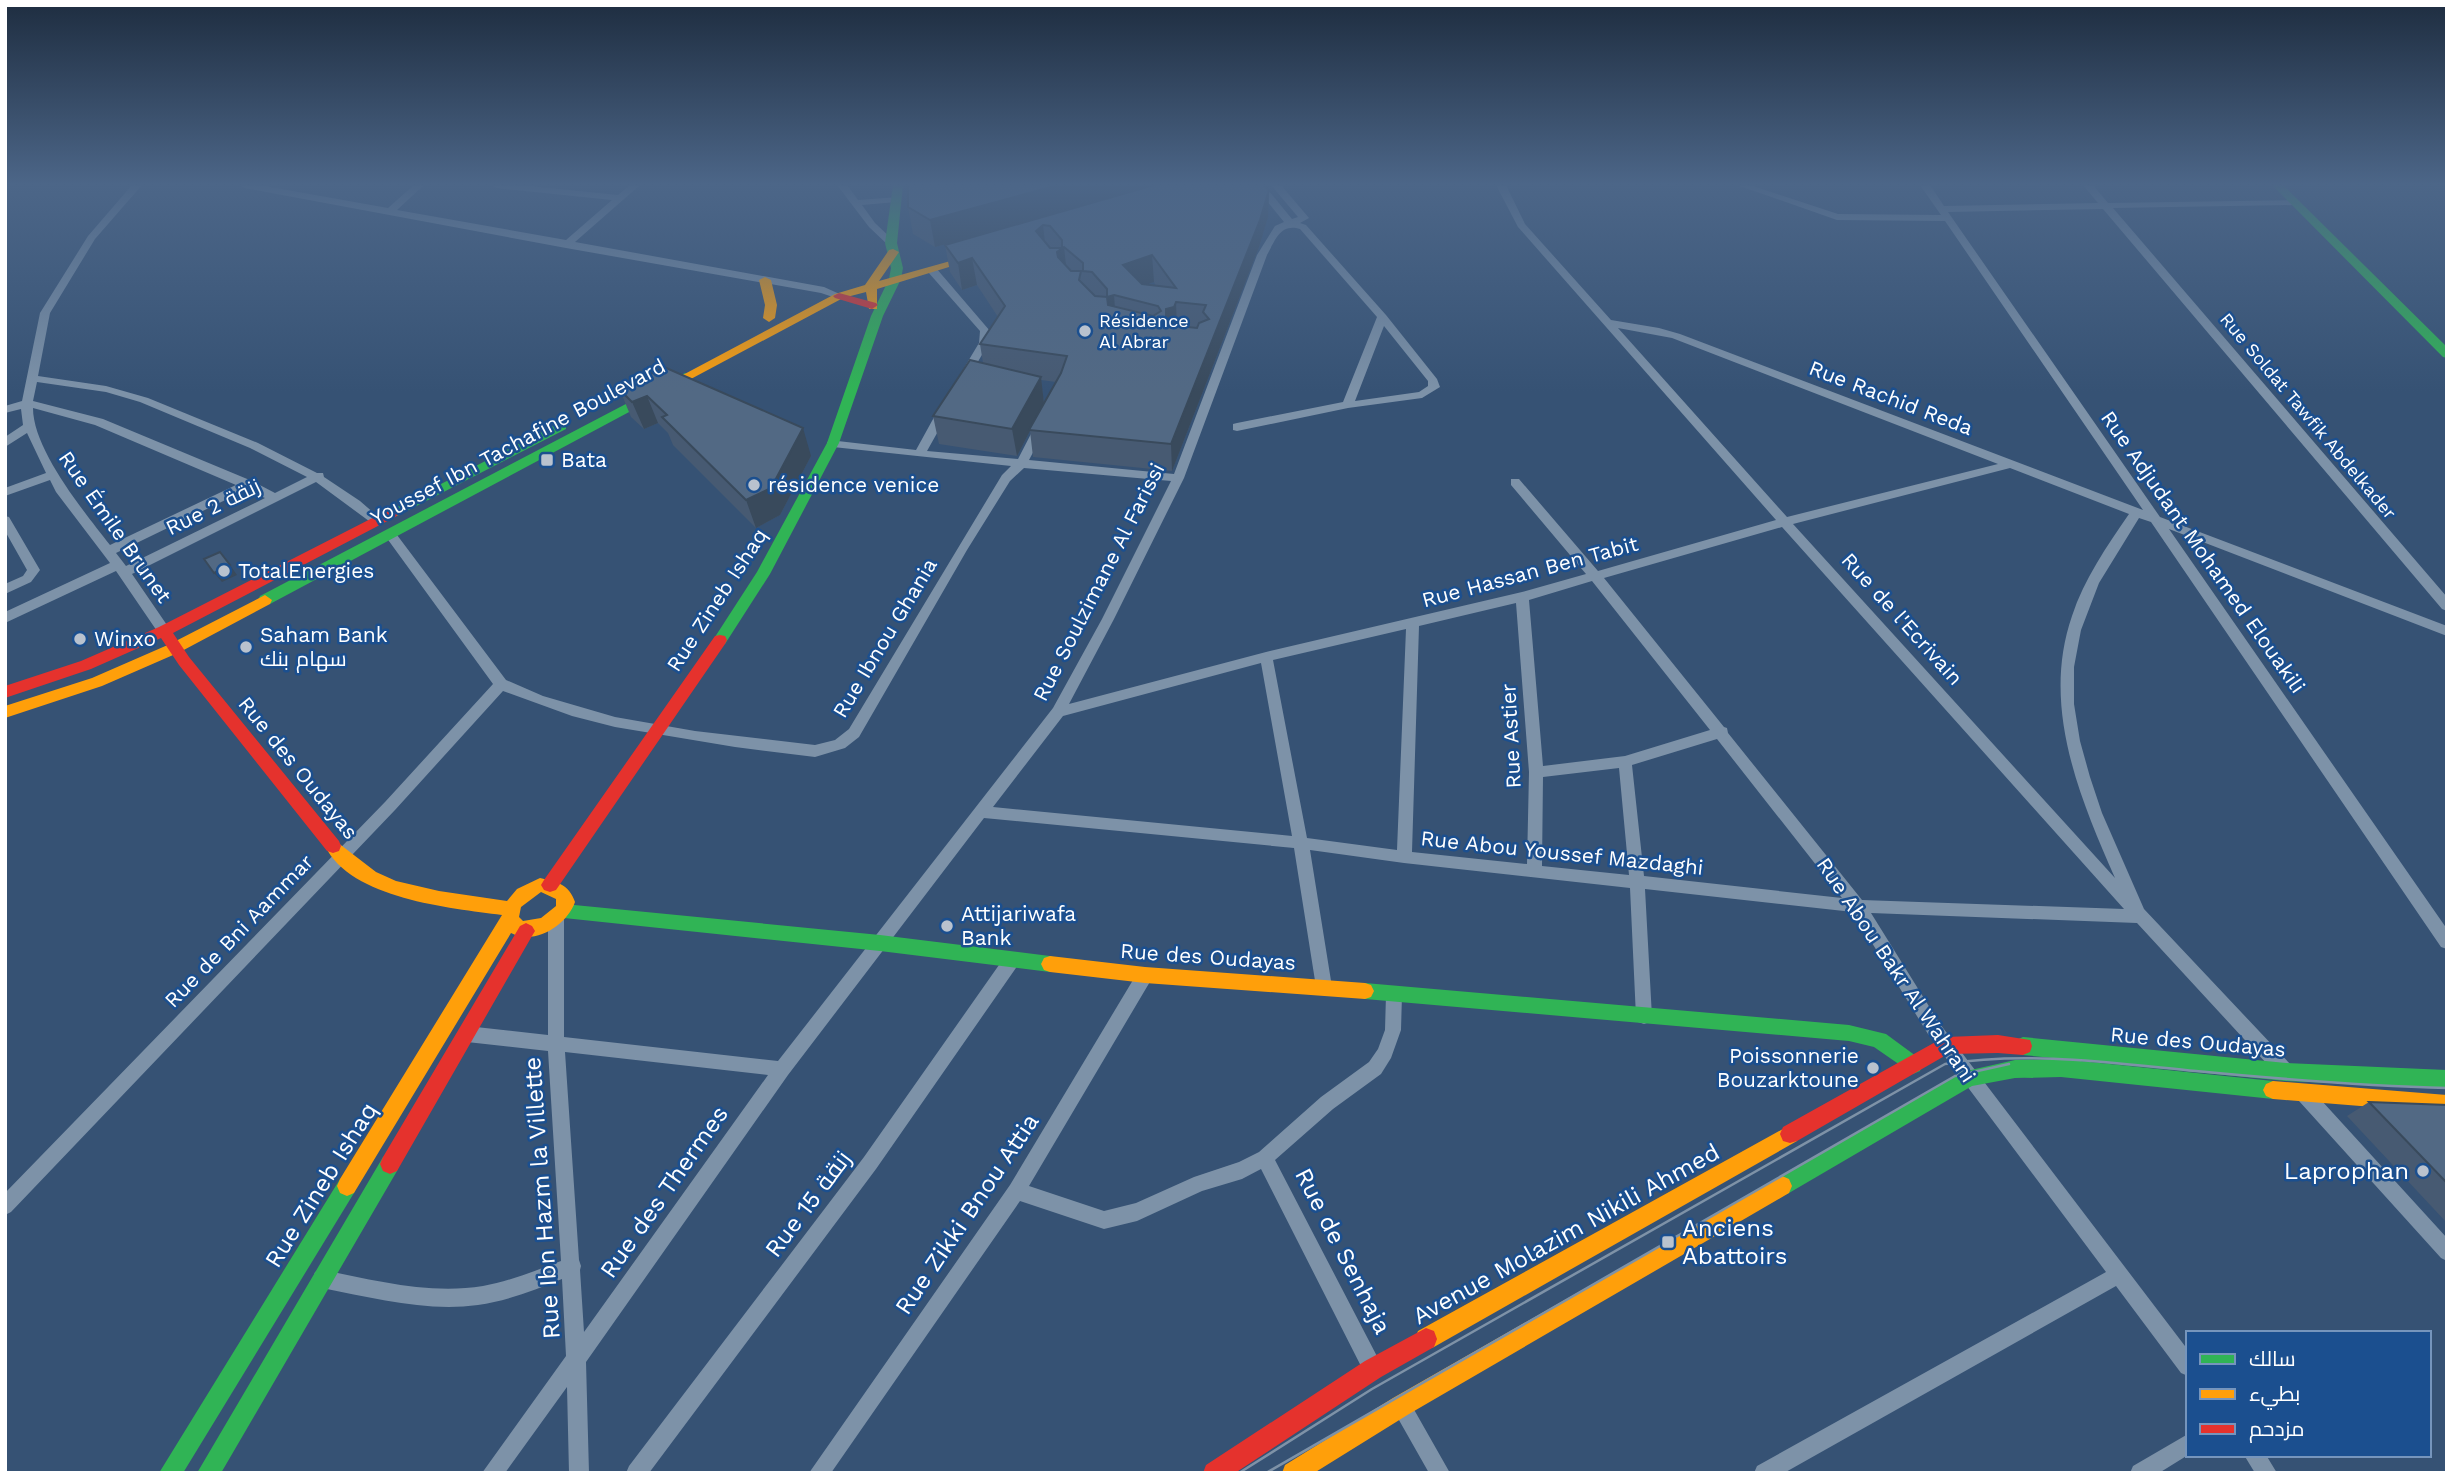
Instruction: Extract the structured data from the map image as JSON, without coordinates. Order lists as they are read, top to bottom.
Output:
{
  "streets": {
    "street": [
      "Rue Rachid Reda",
      "Rue Soldat Tawfik Abdelkader",
      "Youssef Ibn Tachafine Boulevard",
      "Rue 2 زنقة",
      "Rue Émile Brunet",
      "Rue Adjudant Mohamed Elouakili",
      "Rue Hassan Ben Tabit",
      "Rue Soulzimane Al Farissi",
      "Rue Zineb Ishaq",
      "Rue de l'Ecrivain",
      "Rue Ibnou Ghania",
      "Rue Astier",
      "Rue des Oudayas",
      "Rue Abou Youssef Mazdaghi",
      "Rue de Bni Aammar",
      "Rue Abou Bakr Al Wahrani",
      "Rue des Thermes",
      "Rue Ibn Hazm la Villette",
      "Rue 15 زنقة",
      "Rue Zikki Bnou Attia",
      "Avenue Molazim Nikili Ahmed",
      "Rue de Senhaja"
    ]
  },
  "crossings": [
    ["Rue Rachid Reda", "Rue Adjudant Mohamed Elouakili"],
    ["Rue Rachid Reda", "Rue Hassan Ben Tabit"],
    ["Rue Rachid Reda", "Rue de l'Ecrivain"],
    ["Youssef Ibn Tachafine Boulevard", "Rue Émile Brunet"],
    ["Youssef Ibn Tachafine Boulevard", "Rue Zineb Ishaq"],
    ["Youssef Ibn Tachafine Boulevard", "Rue des Oudayas"],
    ["Rue 2 زنقة", "Rue Émile Brunet"],
    ["Rue Émile Brunet", "Rue des Oudayas"],
    ["Rue Hassan Ben Tabit", "Rue Soulzimane Al Farissi"],
    ["Rue Hassan Ben Tabit", "Rue de l'Ecrivain"],
    ["Rue Hassan Ben Tabit", "Rue Astier"],
    ["Rue Hassan Ben Tabit", "Rue Abou Bakr Al Wahrani"],
    ["Rue Soulzimane Al Farissi", "Rue des Oudayas"],
    ["Rue Soulzimane Al Farissi", "Rue Abou Youssef Mazdaghi"],
    ["Rue Soulzimane Al Farissi", "Rue des Thermes"],
    ["Rue Zineb Ishaq", "Rue Ibnou Ghania"],
    ["Rue Zineb Ishaq", "Rue des Oudayas"],
    ["Rue Zineb Ishaq", "Rue Ibn Hazm la Villette"],
    ["Rue de l'Ecrivain", "Rue des Oudayas"],
    ["Rue de l'Ecrivain", "Rue Abou Youssef Mazdaghi"],
    ["Rue Ibnou Ghania", "Rue de Bni Aammar"],
    ["Rue Astier", "Rue Abou Youssef Mazdaghi"],
    ["Rue des Oudayas", "Rue de Bni Aammar"],
    ["Rue des Oudayas", "Rue Abou Bakr Al Wahrani"],
    ["Rue des Oudayas", "Rue des Thermes"],
    ["Rue des Oudayas", "Rue Ibn Hazm la Villette"],
    ["Rue des Oudayas", "Rue 15 زنقة"],
    ["Rue des Oudayas", "Rue Zikki Bnou Attia"],
    ["Rue des Oudayas", "Avenue Molazim Nikili Ahmed"],
    ["Rue Abou Youssef Mazdaghi", "Rue Abou Bakr Al Wahrani"],
    ["Rue Abou Bakr Al Wahrani", "Avenue Molazim Nikili Ahmed"],
    ["Rue des Thermes", "Rue Ibn Hazm la Villette"],
    ["Avenue Molazim Nikili Ahmed", "Rue de Senhaja"]
  ],
  "places": {
    "other": [
      "Résidence Al Abrar",
      "résidence venice",
      "TotalEnergies",
      "Winxo",
      "Saham Bank سهام بنك",
      "Attijariwafa Bank",
      "Poissonnerie Bouzarktoune",
      "Laprophan"
    ],
    "transit": ["Bata", "Anciens Abattoirs"]
  },
  "legend": ["سالك", "بطيء", "مزدحم"]
}
